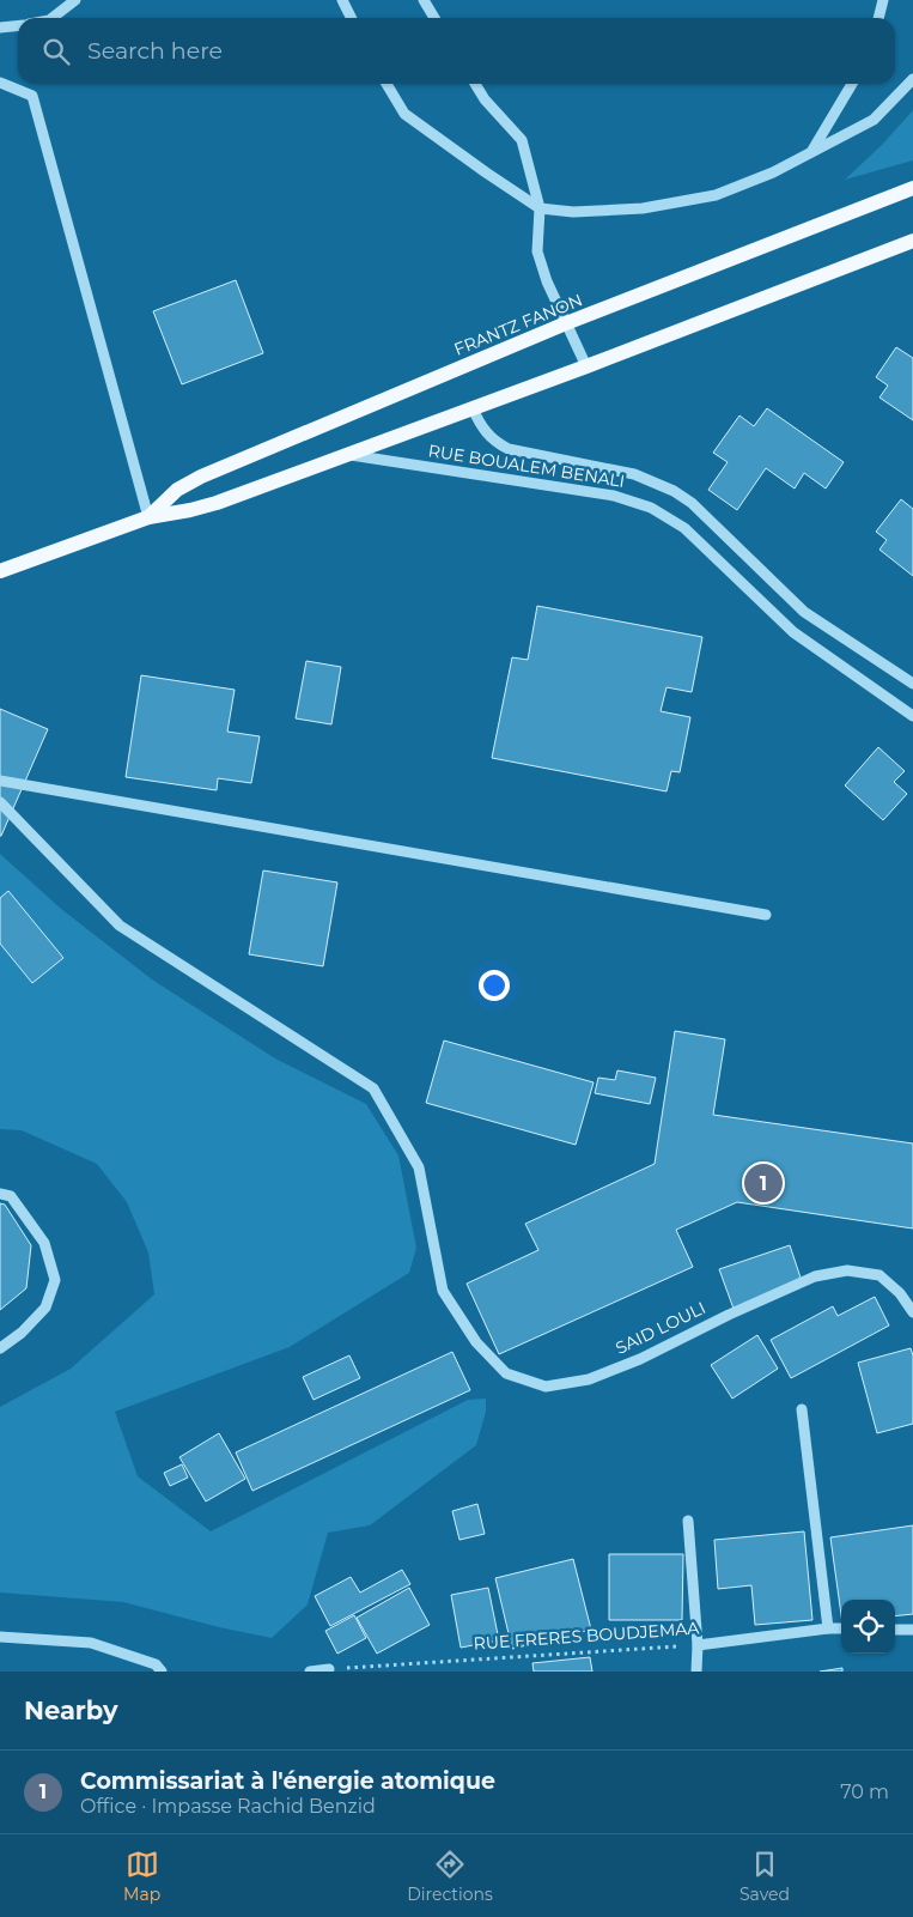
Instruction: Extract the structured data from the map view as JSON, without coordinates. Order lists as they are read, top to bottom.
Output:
{
  "streets": {
    "main road": ["FRANTZ FANON"],
    "street": ["RUE BOUALEM BENALI", "SAID LOULI", "RUE FRERES BOUDJEMAA"]
  },
  "crossings": [
    ["FRANTZ FANON", "RUE BOUALEM BENALI"]
  ],
  "page": {
    "search": "Search here",
    "pins": "1",
    "heading": "Nearby",
    "list": [
      {
        "mark": "1",
        "name": "Commissariat à l'énergie atomique",
        "note": "Office · Impasse Rachid Benzid",
        "value": "70 m"
      }
    ],
    "nav": ["Map", "Directions", "Saved"]
  }
}
